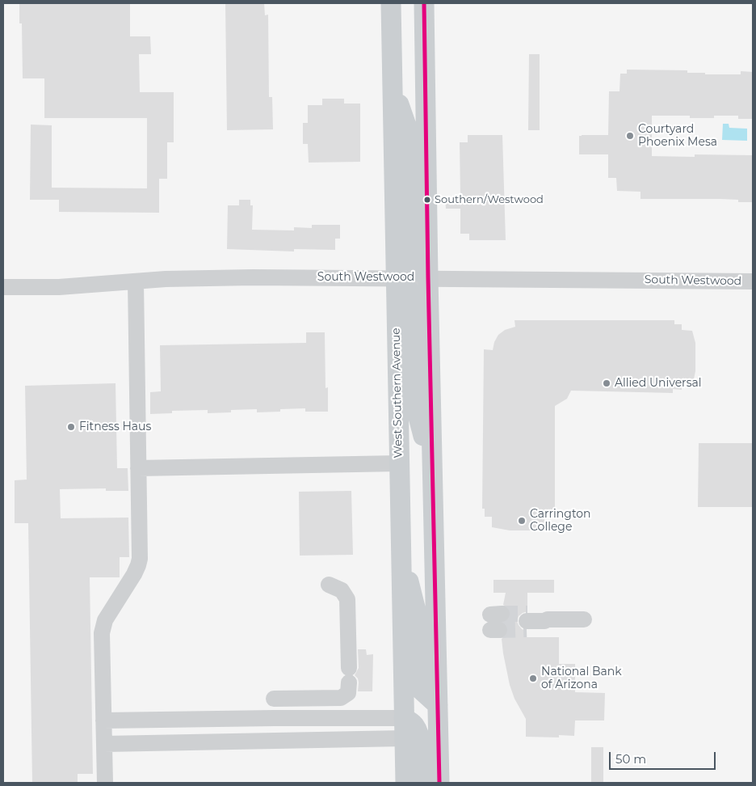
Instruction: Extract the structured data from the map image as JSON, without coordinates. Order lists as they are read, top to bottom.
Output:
{
  "streets": {
    "main road": ["West Southern Avenue"],
    "street": ["South Westwood"]
  },
  "crossings": [
    ["South Westwood", "West Southern Avenue"]
  ],
  "places": [
    "Courtyard Phoenix Mesa",
    "Southern/Westwood",
    "Allied Universal",
    "Fitness Haus",
    "Carrington College",
    "National Bank of Arizona"
  ],
  "scale_bar": "50 m"
}
